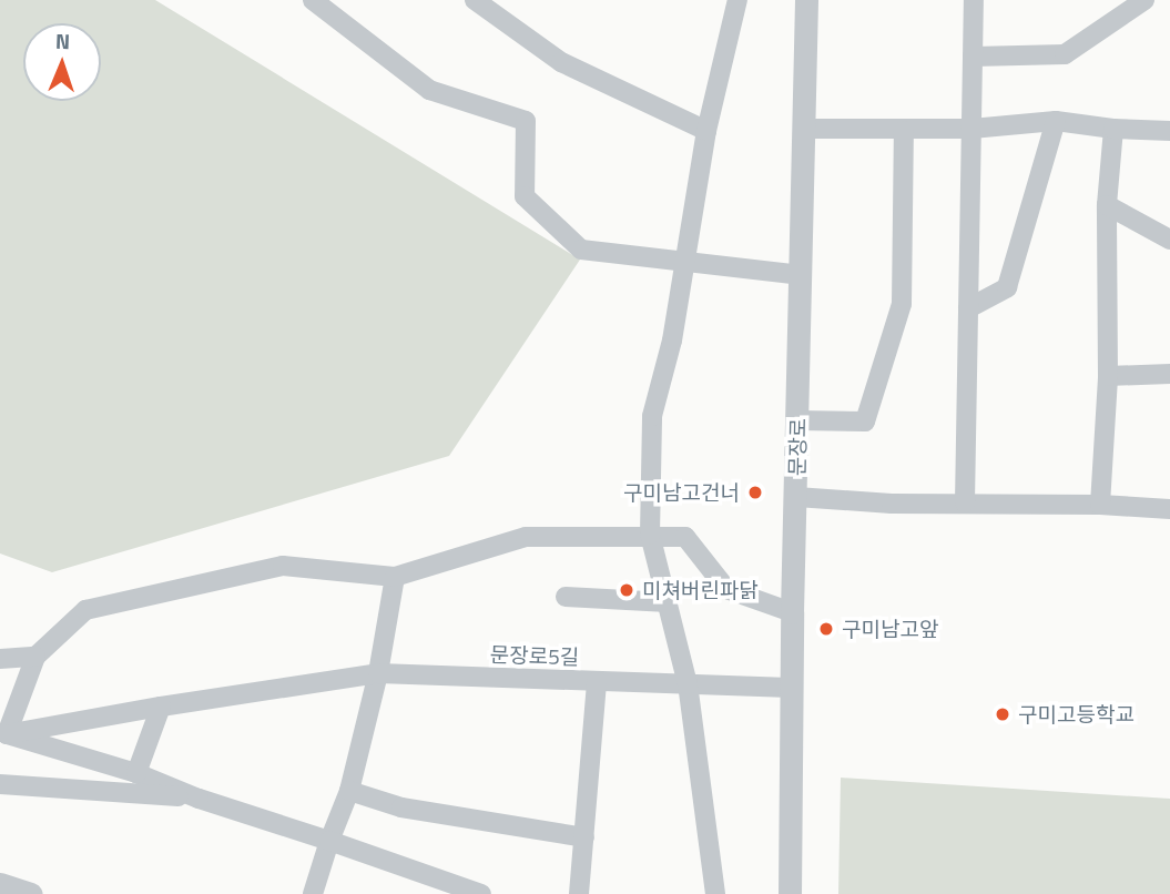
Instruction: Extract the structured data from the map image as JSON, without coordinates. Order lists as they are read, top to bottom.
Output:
{
  "streets": {
    "street": ["문장로", "문장로5길"]
  },
  "crossings": [
    ["문장로", "문장로5길"]
  ],
  "places": [
    "구미남고건너",
    "미쳐버린파닭",
    "구미남고앞",
    "구미고등학교"
  ],
  "north": "top"
}
